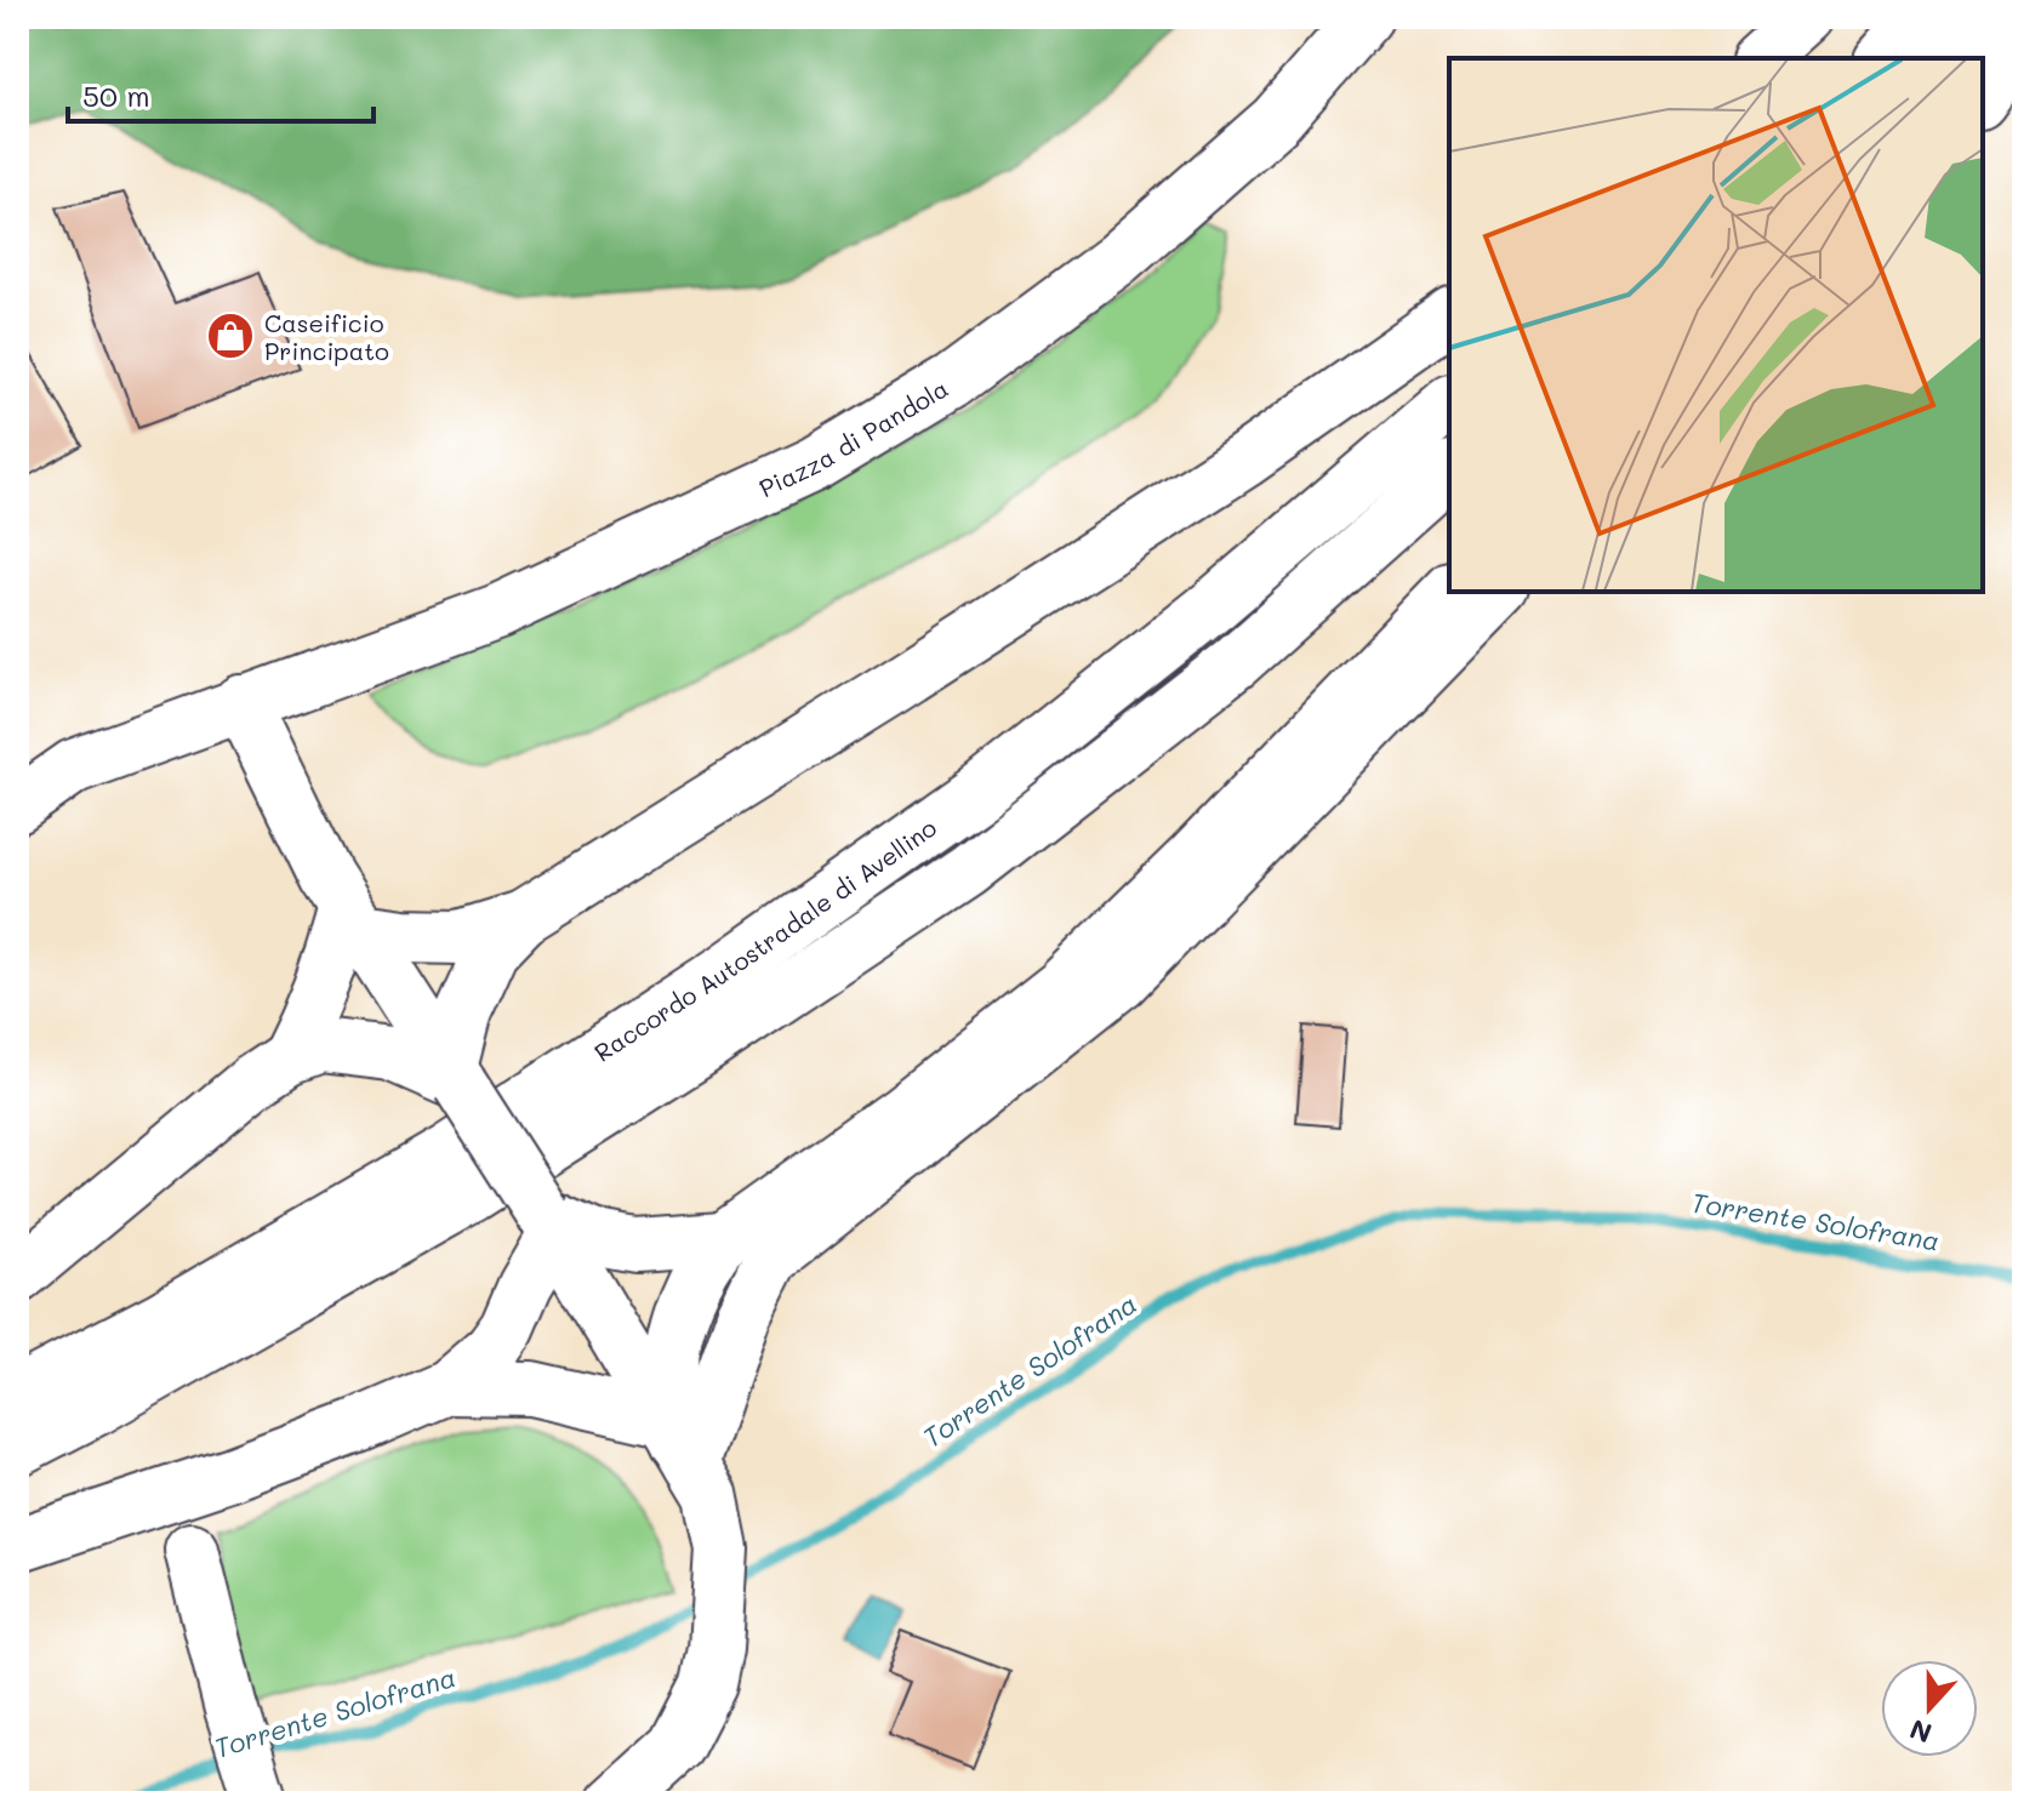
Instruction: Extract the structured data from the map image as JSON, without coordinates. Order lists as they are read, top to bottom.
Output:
{
  "streets": {
    "main road": ["Piazza di Pandola", "Raccordo Autostradale di Avellino"]
  },
  "water": ["Torrente Solofrana"],
  "places": {
    "shop": ["Caseificio Principato"]
  },
  "scale_bar": "50 m",
  "north": "bottom"
}
